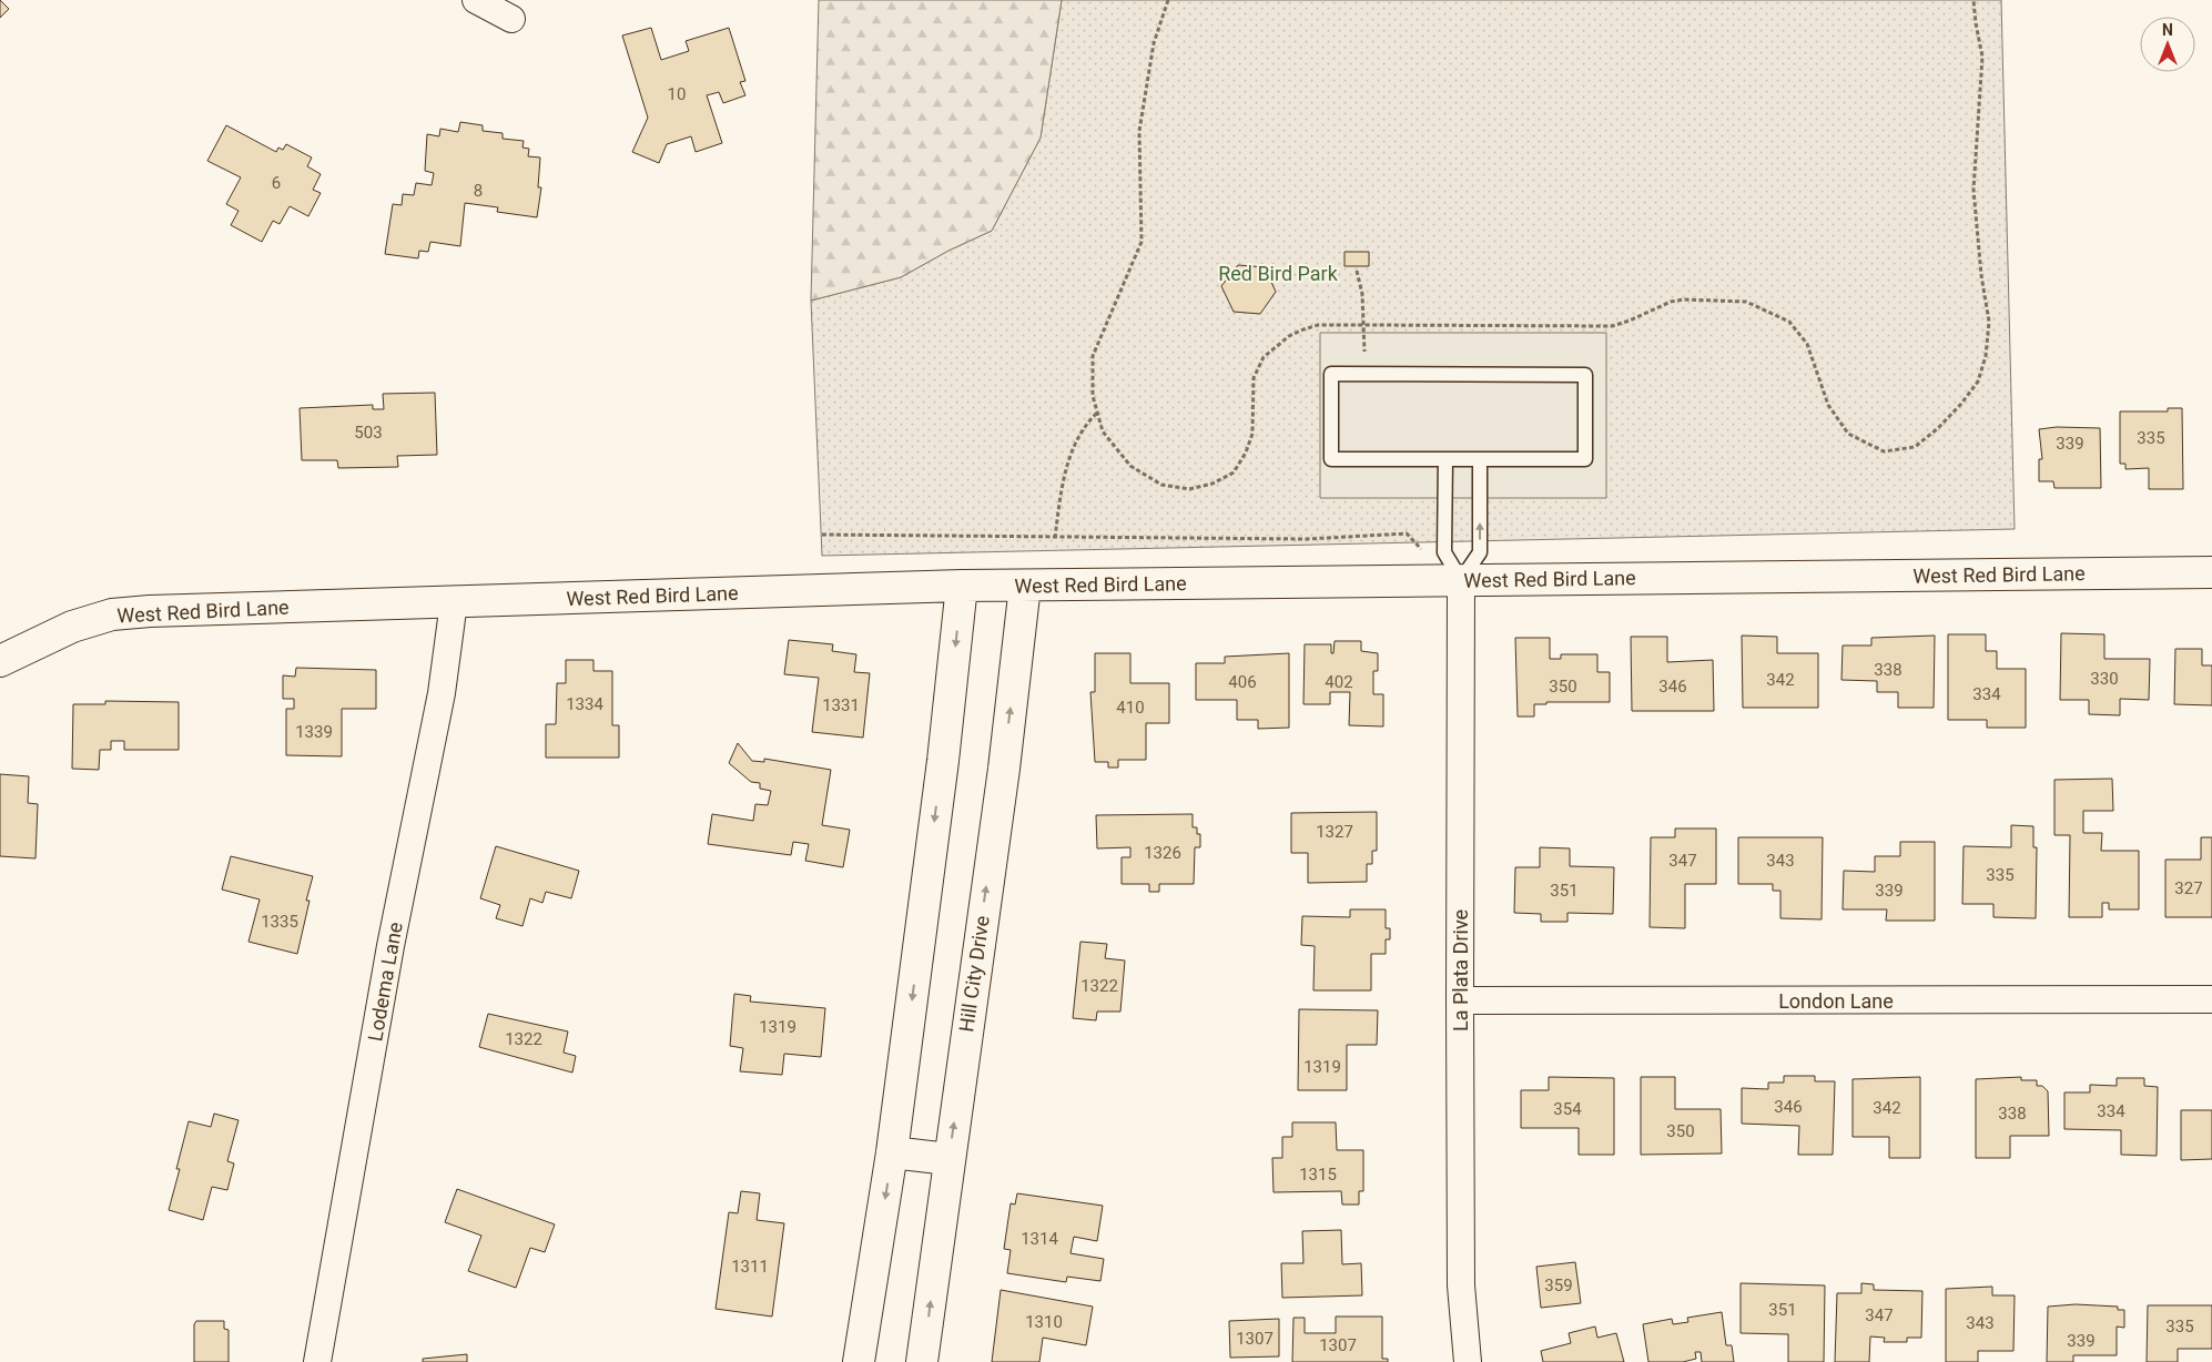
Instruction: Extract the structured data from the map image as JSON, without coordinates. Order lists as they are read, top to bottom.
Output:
{
  "streets": {
    "street": [
      "West Red Bird Lane",
      "La Plata Drive",
      "Hill City Drive",
      "Lodema Lane",
      "London Lane"
    ]
  },
  "crossings": [
    ["West Red Bird Lane", "La Plata Drive"],
    ["West Red Bird Lane", "Hill City Drive"],
    ["West Red Bird Lane", "Lodema Lane"],
    ["La Plata Drive", "London Lane"]
  ],
  "parks": ["Red Bird Park"],
  "house_numbers": [
    "10",
    "6",
    "8",
    "503",
    "335",
    "339",
    "338",
    "330",
    "342",
    "406",
    "402",
    "350",
    "346",
    "334",
    "1334",
    "1331",
    "410",
    "1339",
    "1327",
    "1326",
    "347",
    "343",
    "335",
    "327",
    "351",
    "339",
    "1335",
    "1322",
    "1319",
    "1322",
    "1319",
    "346",
    "342",
    "354",
    "334",
    "338",
    "350",
    "1315",
    "1314",
    "1311",
    "359",
    "351",
    "347",
    "1310",
    "343",
    "335",
    "1307",
    "339",
    "1307"
  ],
  "north": "top"
}
